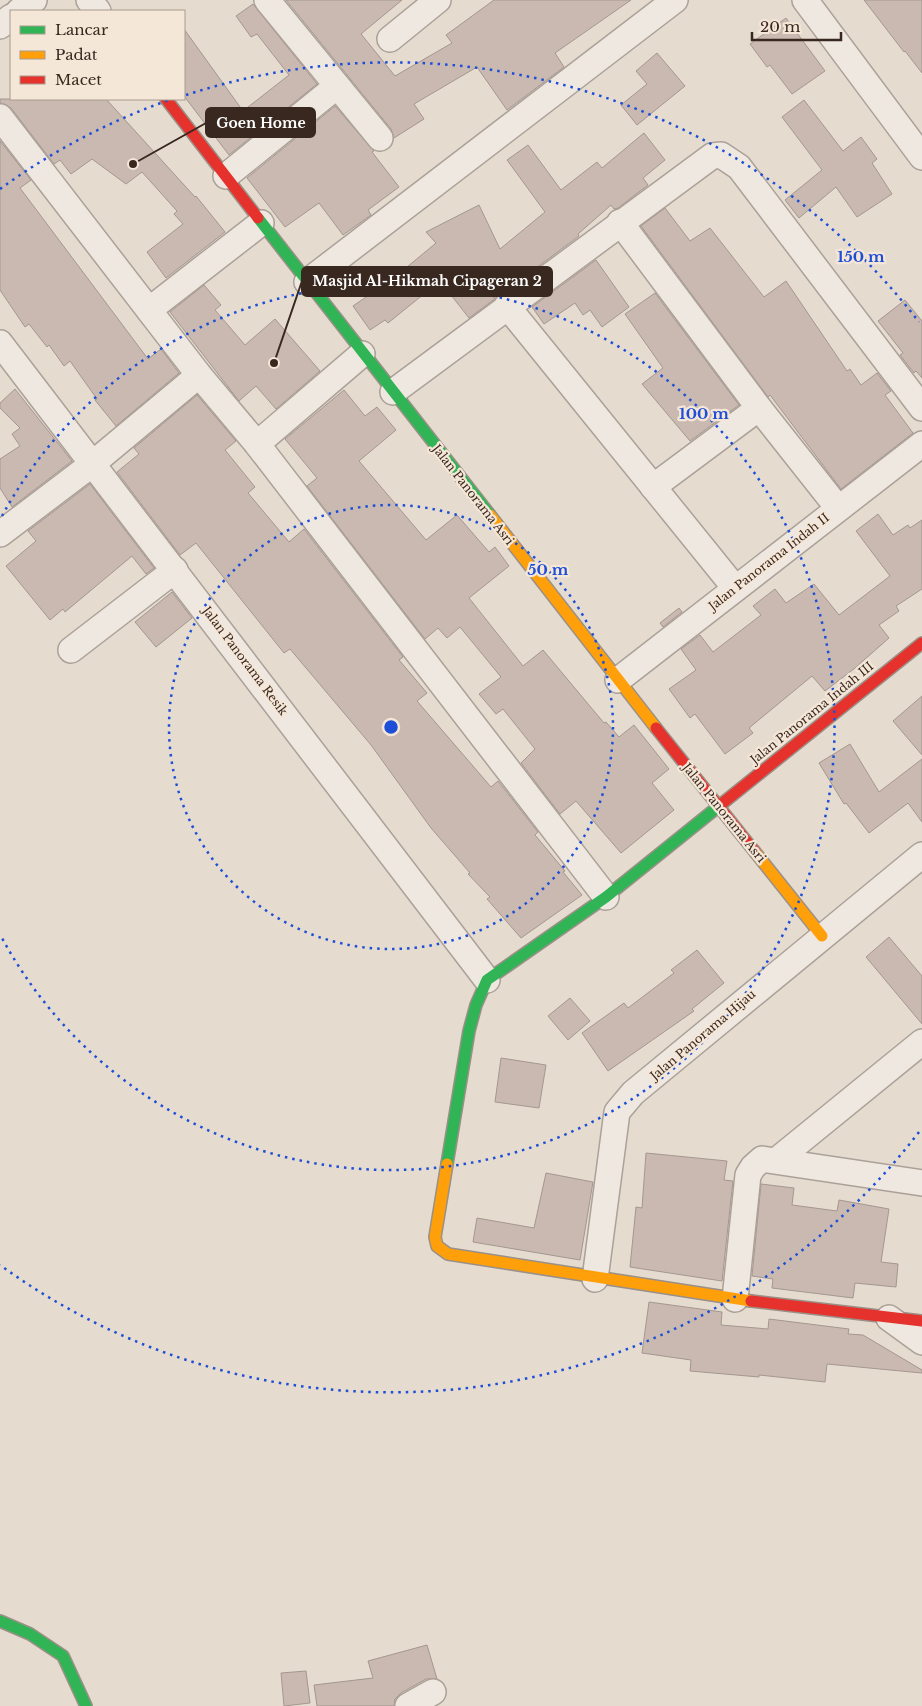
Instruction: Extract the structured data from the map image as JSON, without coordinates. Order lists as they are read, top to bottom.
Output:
{
  "streets": {
    "street": [
      "Jalan Panorama Asri",
      "Jalan Panorama Indah II",
      "Jalan Panorama Resik",
      "Jalan Panorama Indah III",
      "Jalan Panorama Hijau"
    ]
  },
  "crossings": [
    ["Jalan Panorama Asri", "Jalan Panorama Indah II"],
    ["Jalan Panorama Asri", "Jalan Panorama Indah III"],
    ["Jalan Panorama Asri", "Jalan Panorama Hijau"],
    ["Jalan Panorama Resik", "Jalan Panorama Indah III"]
  ],
  "places": ["Goen Home", "Masjid Al-Hikmah Cipageran 2"],
  "legend": ["Lancar", "Padat", "Macet"],
  "scale_bar": "20 m",
  "rings": ["150 m", "100 m", "50 m"]
}
